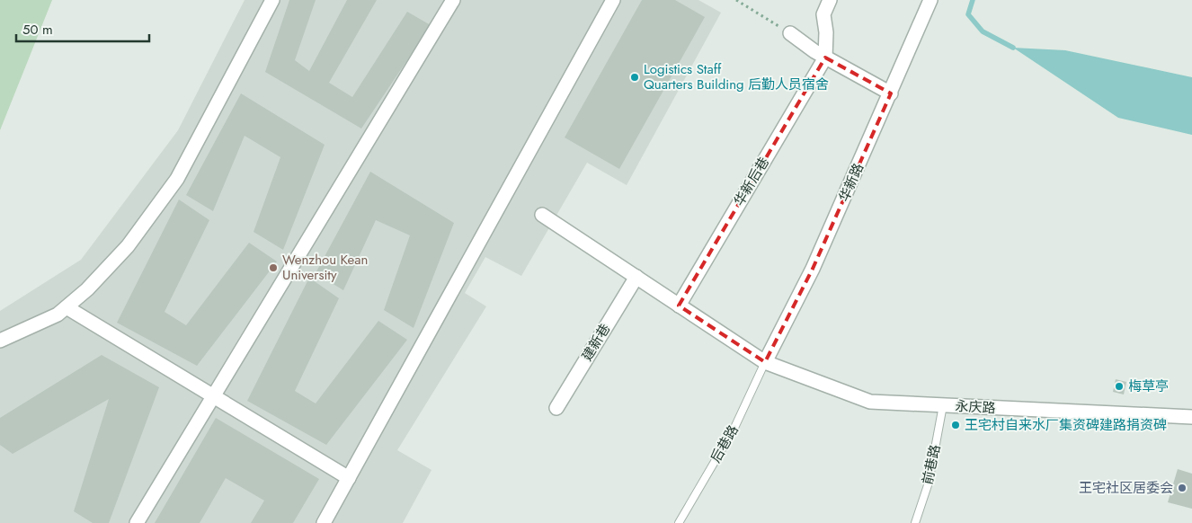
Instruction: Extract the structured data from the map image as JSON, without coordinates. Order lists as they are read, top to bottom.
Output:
{
  "streets": {
    "street": [
      "华新后巷",
      "华新路",
      "建新巷",
      "永庆路"
    ],
    "lane": ["后巷路", "前巷路"]
  },
  "crossings": [
    ["华新后巷", "永庆路"],
    ["华新路", "永庆路"],
    ["华新路", "后巷路"],
    ["建新巷", "永庆路"],
    ["永庆路", "后巷路"],
    ["永庆路", "前巷路"]
  ],
  "places": [
    "Logistics Staff Quarters Building 后勤人员宿舍",
    "Wenzhou Kean University",
    "梅草亭",
    "王宅村自来水厂集资碑建路捐资碑",
    "王宅社区居委会"
  ],
  "scale_bar": "50 m"
}
